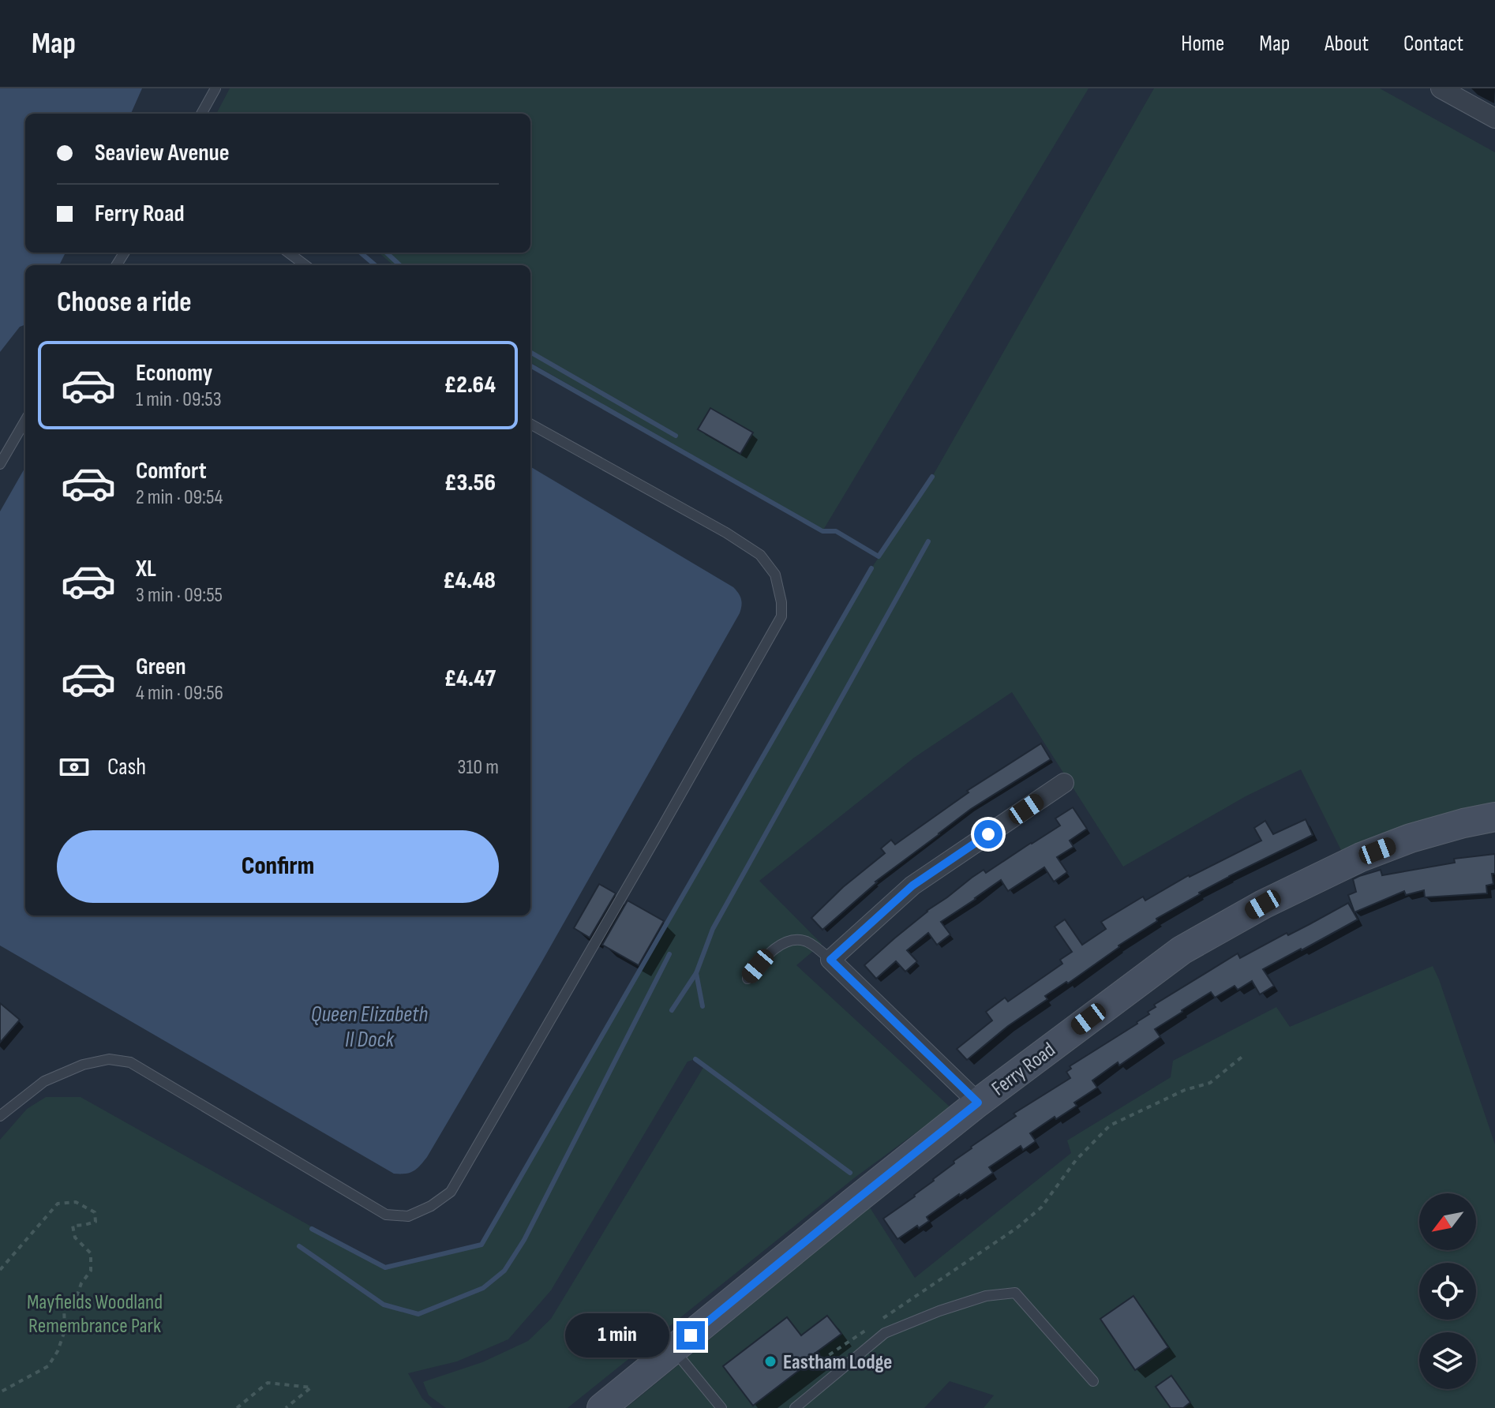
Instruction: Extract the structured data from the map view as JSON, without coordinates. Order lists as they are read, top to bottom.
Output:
{
  "streets": {
    "street": ["Ferry Road"]
  },
  "water": ["Queen Elizabeth II Dock"],
  "parks": ["Mayfields Woodland Remembrance Park"],
  "places": ["Eastham Lodge"],
  "north": "bottom left",
  "page": {
    "header": "Map",
    "nav": [
      "Home",
      "Map",
      "About",
      "Contact"
    ],
    "banner": ["Seaview Avenue", "Ferry Road"],
    "heading": "Choose a ride",
    "list": [
      {
        "name": "Economy",
        "note": "1 min · 09:53",
        "value": "£2.64"
      },
      {
        "name": "Comfort",
        "note": "2 min · 09:54",
        "value": "£3.56"
      },
      {
        "name": "XL",
        "note": "3 min · 09:55",
        "value": "£4.48"
      },
      {
        "name": "Green",
        "note": "4 min · 09:56",
        "value": "£4.47"
      }
    ],
    "pay": ["Cash", "310 m"],
    "buttons": "Confirm",
    "bubble": "1 min"
  }
}
